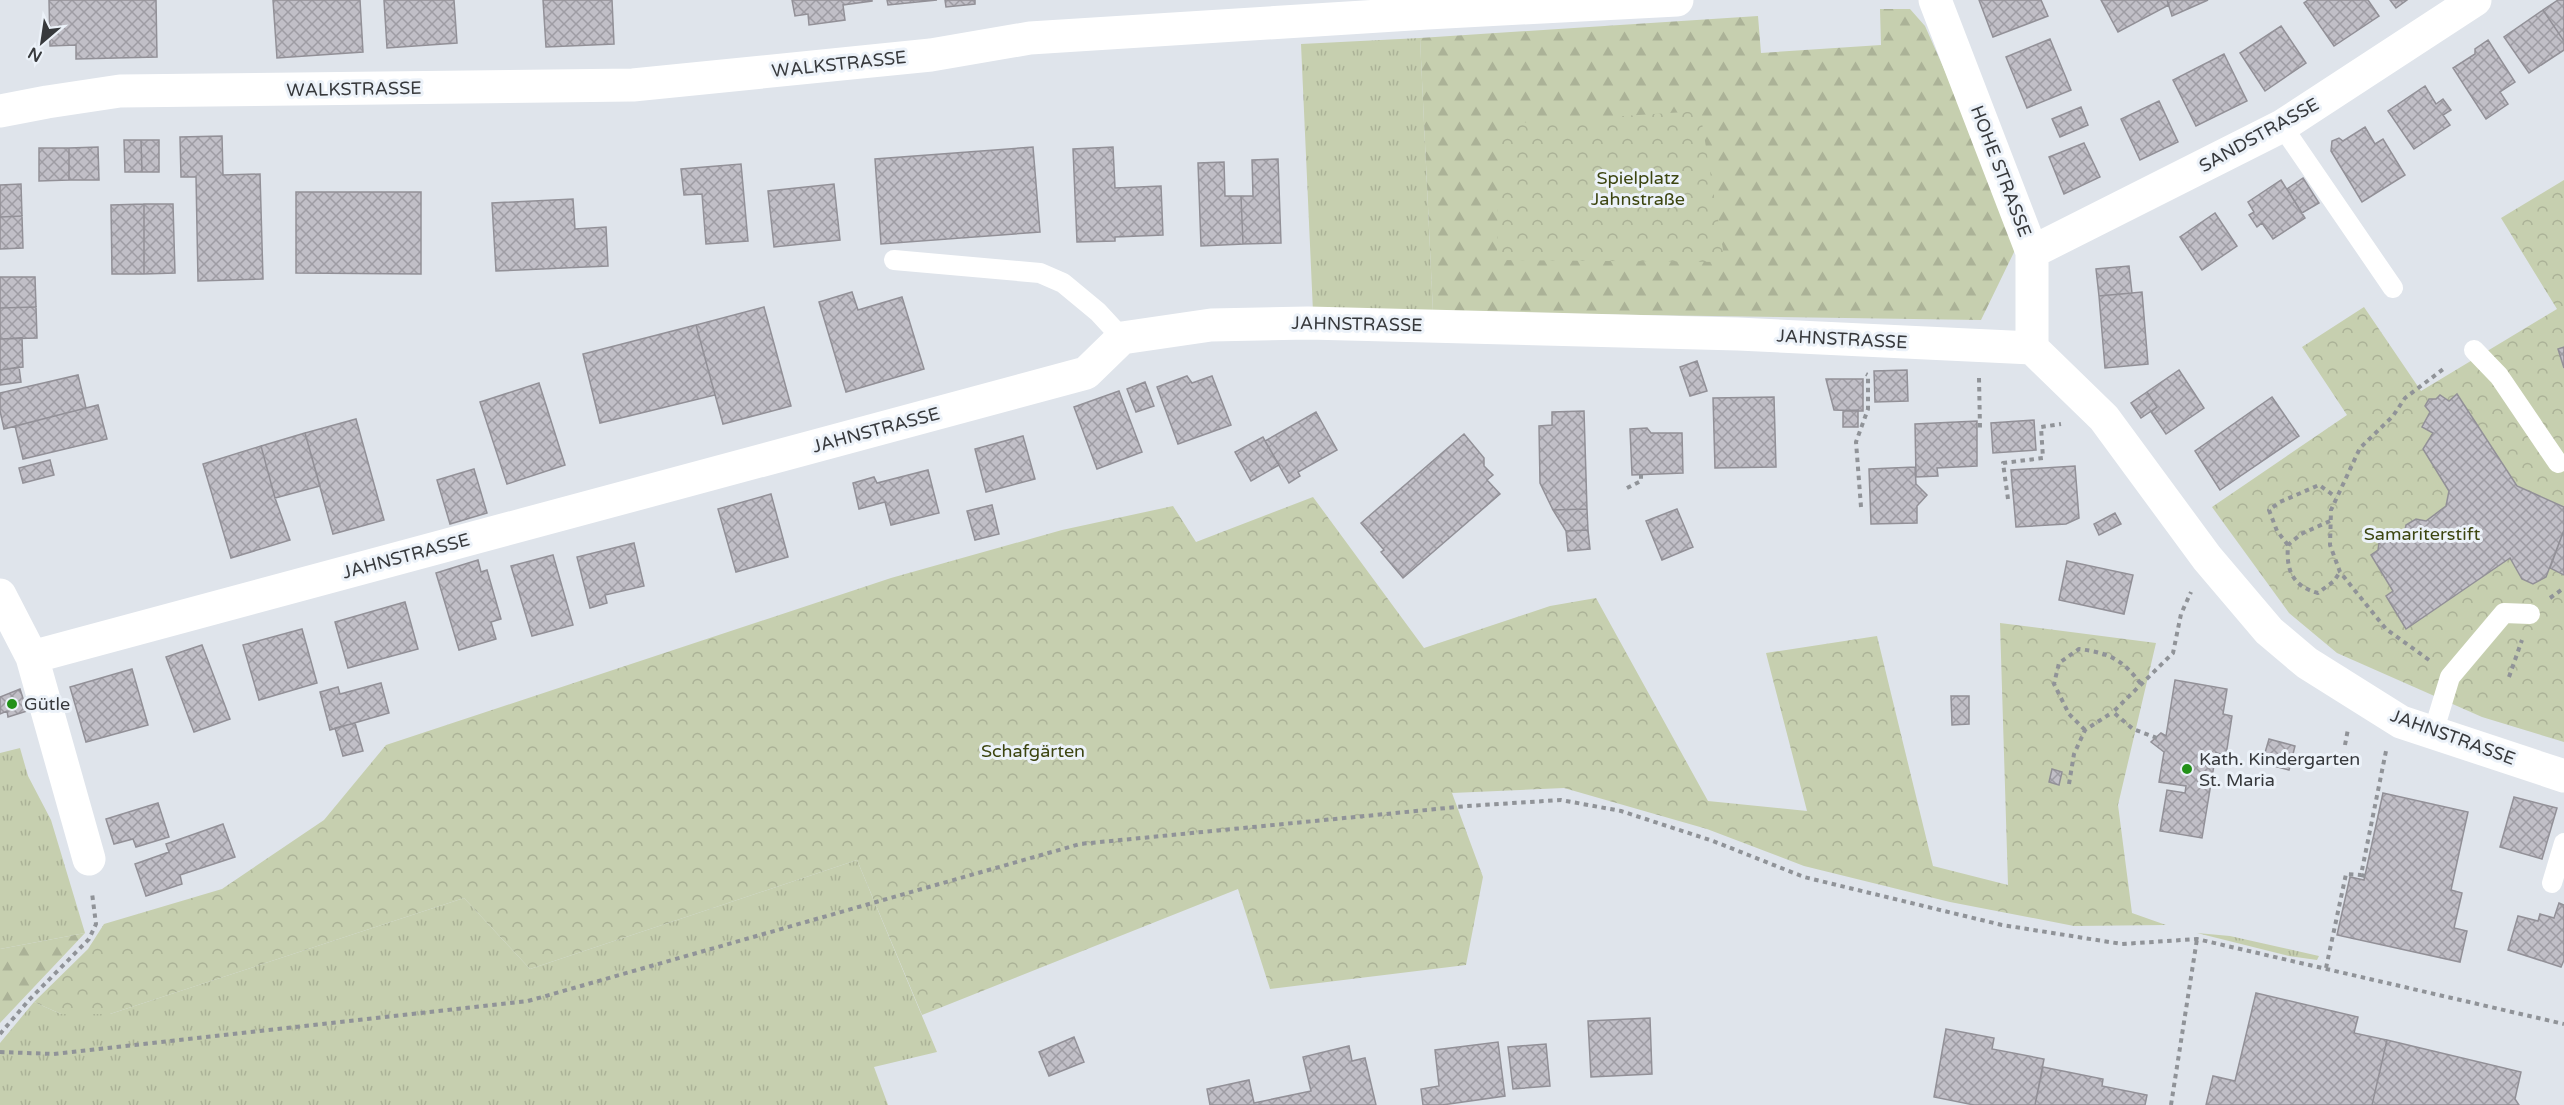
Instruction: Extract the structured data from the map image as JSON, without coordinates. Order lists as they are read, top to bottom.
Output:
{
  "streets": {
    "street": [
      "WALKSTRASSE",
      "SANDSTRASSE",
      "HOHE STRASSE",
      "JAHNSTRASSE"
    ]
  },
  "crossings": [
    ["SANDSTRASSE", "HOHE STRASSE"],
    ["HOHE STRASSE", "JAHNSTRASSE"]
  ],
  "parks": ["Spielplatz Jahnstraße", "Samariterstift", "Schafgärten"],
  "places": ["Gütle", "Kath. Kindergarten St. Maria"],
  "north": "bottom left"
}
